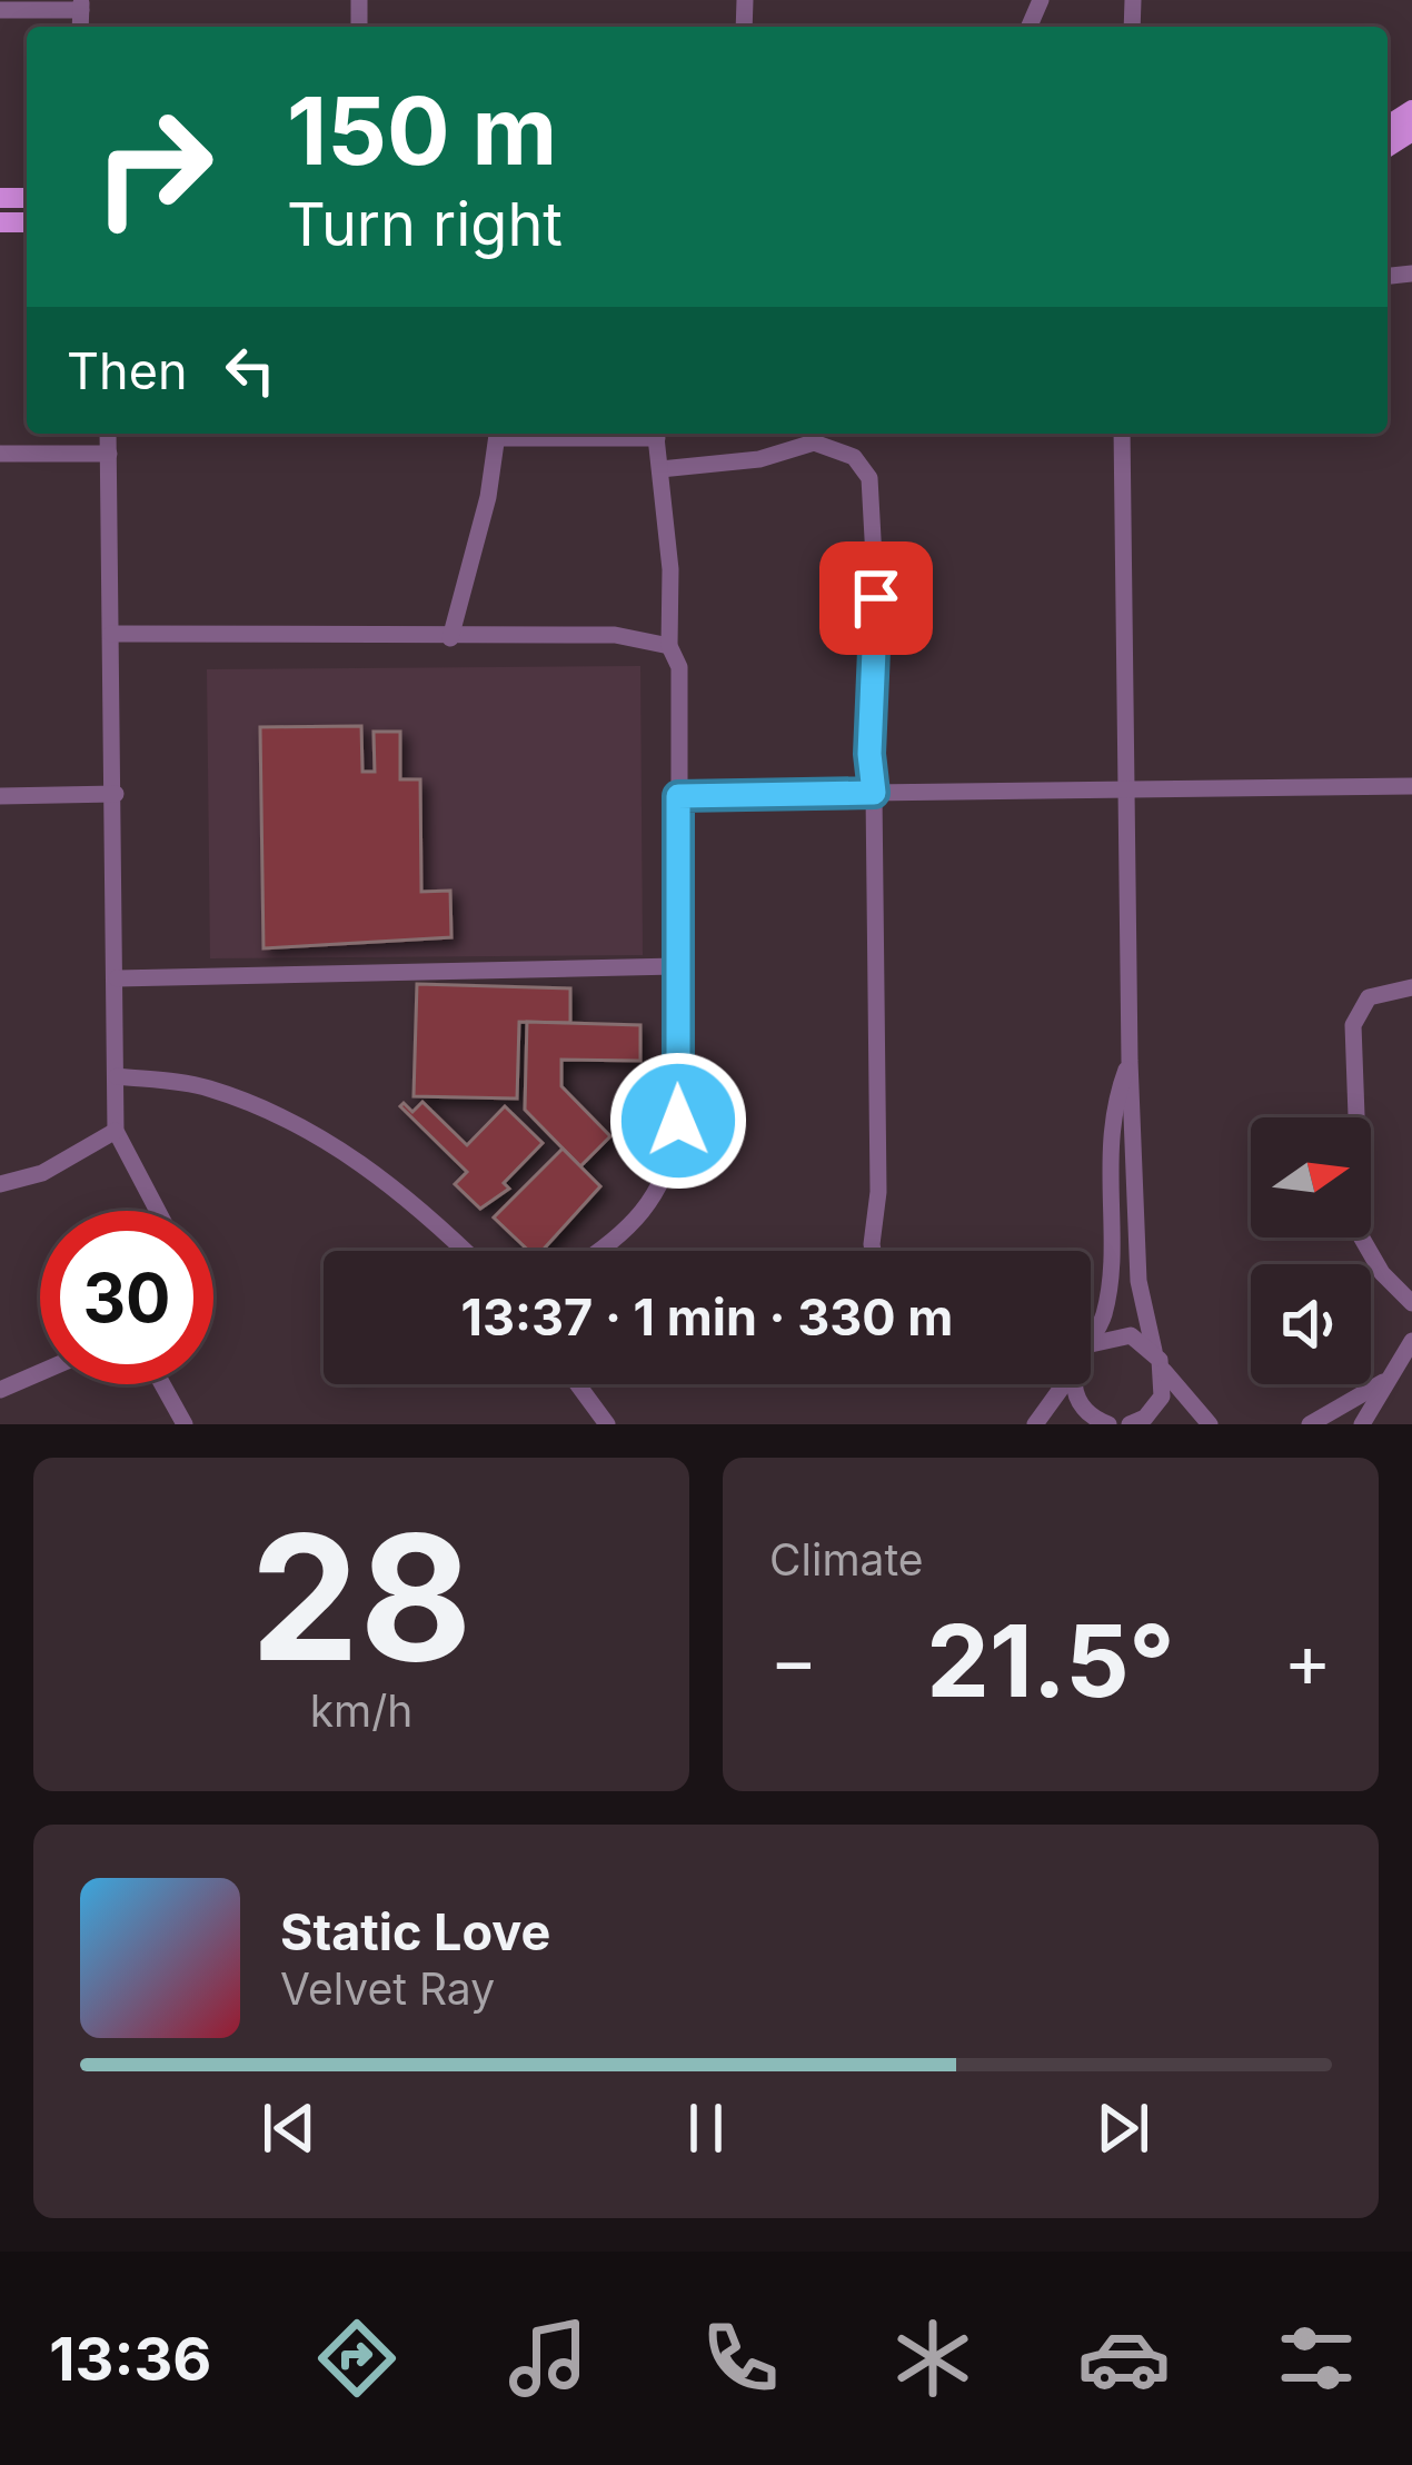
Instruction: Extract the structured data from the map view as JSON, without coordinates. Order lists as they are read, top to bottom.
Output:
{
  "north": "right",
  "page": {
    "turn": ["150 m", "Turn right"],
    "then": "Then",
    "limit": "30",
    "trip": "13:37 · 1 min · 330 m",
    "tile": [
      ["28", "km/h"],
      "Climate"
    ],
    "heat": ["−", "21.5°", "+"],
    "song": ["Static Love", "Velvet Ray"],
    "tabs": "13:36"
  }
}
